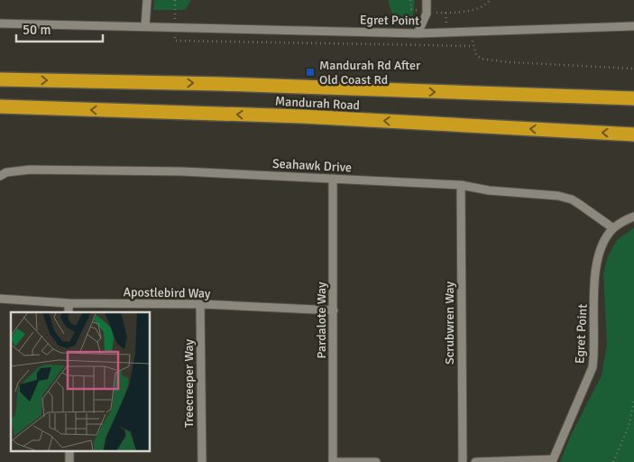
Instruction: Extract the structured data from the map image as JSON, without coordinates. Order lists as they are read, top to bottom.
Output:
{
  "streets": {
    "highway": ["Mandurah Road"],
    "street": [
      "Egret Point",
      "Seahawk Drive",
      "Apostlebird Way",
      "Pardalote Way",
      "Scrubwren Way",
      "Treecreeper Way"
    ]
  },
  "crossings": [
    ["Egret Point", "Seahawk Drive"],
    ["Seahawk Drive", "Pardalote Way"],
    ["Seahawk Drive", "Scrubwren Way"],
    ["Apostlebird Way", "Pardalote Way"],
    ["Apostlebird Way", "Treecreeper Way"]
  ],
  "places": {
    "transit": ["Mandurah Rd After Old Coast Rd"]
  },
  "scale_bar": "50 m"
}
